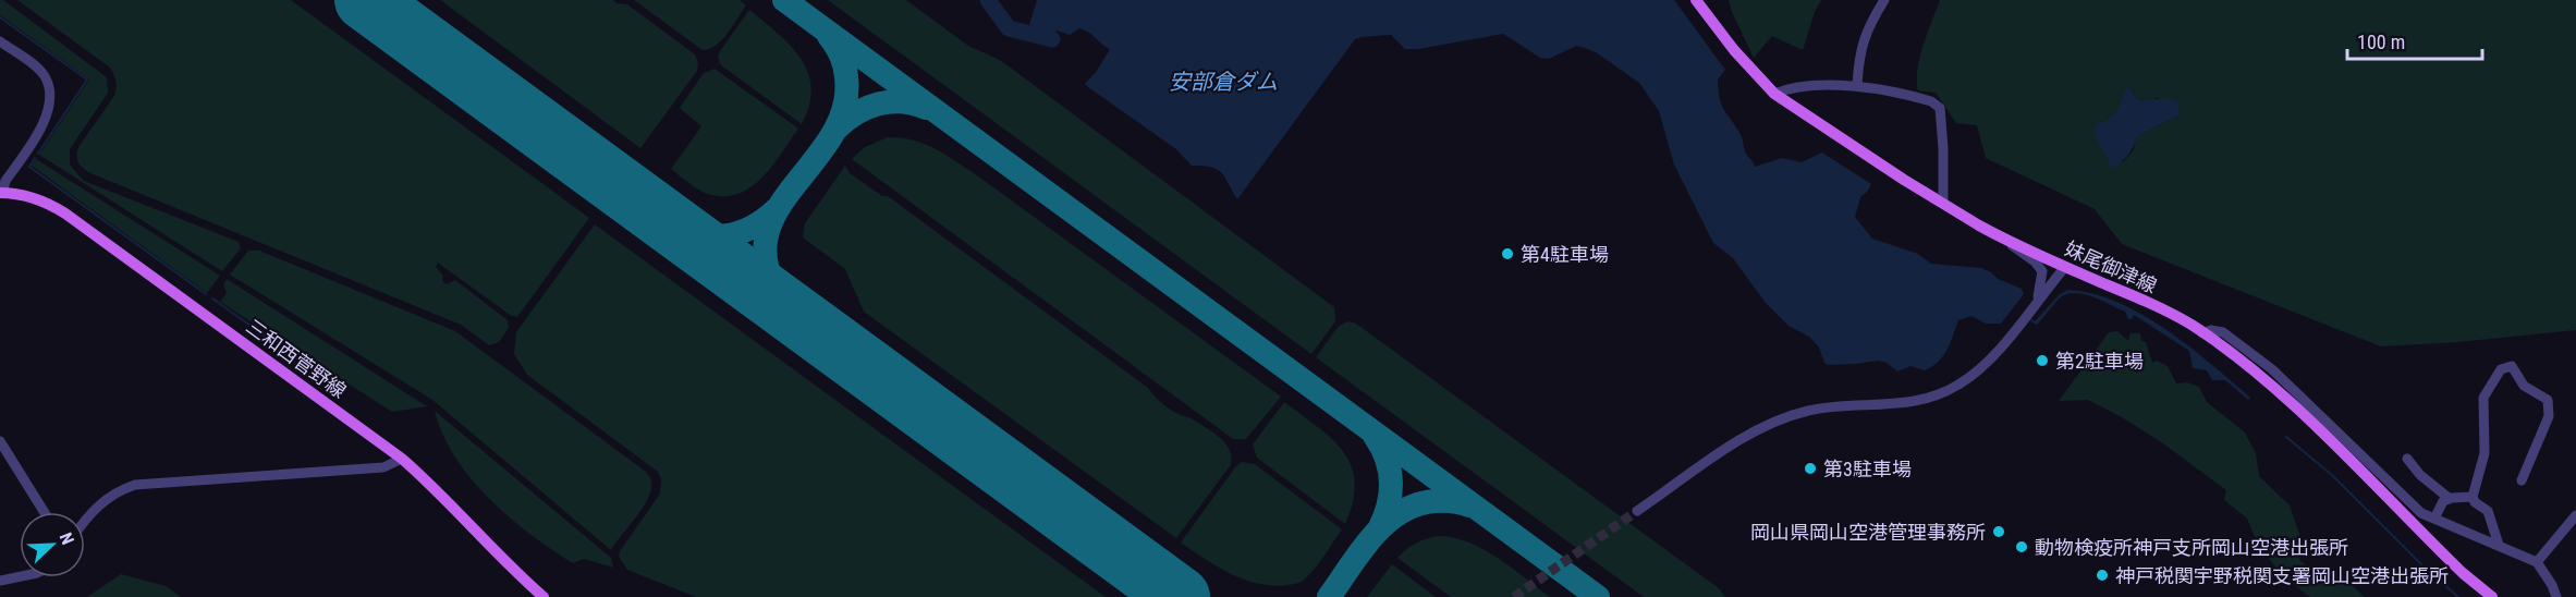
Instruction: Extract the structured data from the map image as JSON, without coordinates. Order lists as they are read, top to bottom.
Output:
{
  "streets": {
    "main road": ["妹尾御津線", "三和西菅野線"]
  },
  "water": ["安部倉ダム"],
  "places": [
    "第4駐車場",
    "第2駐車場",
    "第3駐車場",
    "岡山県岡山空港管理事務所",
    "動物検疫所神戸支所岡山空港出張所",
    "神戸税関宇野税関支署岡山空港出張所"
  ],
  "scale_bar": "100 m",
  "north": "top right"
}
